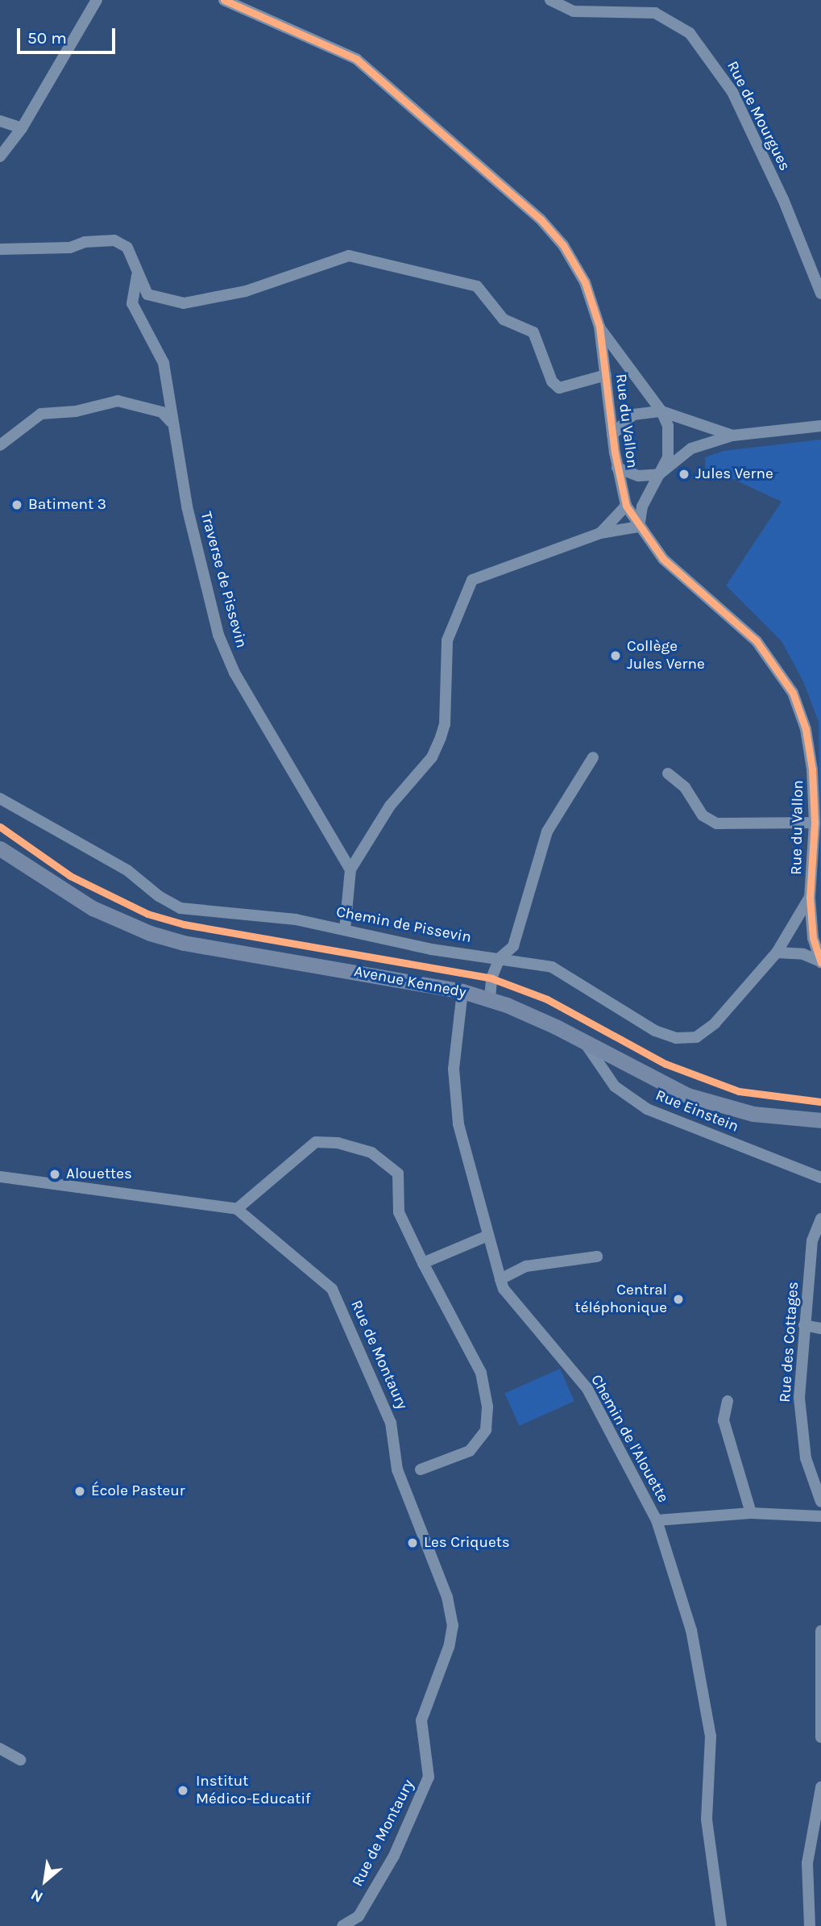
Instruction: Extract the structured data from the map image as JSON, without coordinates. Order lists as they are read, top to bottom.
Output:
{
  "streets": {
    "main road": ["Avenue Kennedy"],
    "street": [
      "Rue de Mourgues",
      "Rue du Vallon",
      "Traverse de Pissevin",
      "Chemin de Pissevin",
      "Rue Einstein",
      "Rue des Cottages",
      "Rue de Montaury",
      "Chemin de l'Alouette"
    ]
  },
  "crossings": [
    ["Rue du Vallon", "Chemin de Pissevin"],
    ["Avenue Kennedy", "Rue Einstein"],
    ["Avenue Kennedy", "Chemin de l'Alouette"]
  ],
  "places": [
    "Jules Verne",
    "Batiment 3",
    "Collège Jules Verne",
    "Alouettes",
    "Central téléphonique",
    "École Pasteur",
    "Les Criquets",
    "Institut Médico-Educatif"
  ],
  "scale_bar": "50 m",
  "north": "bottom left"
}
